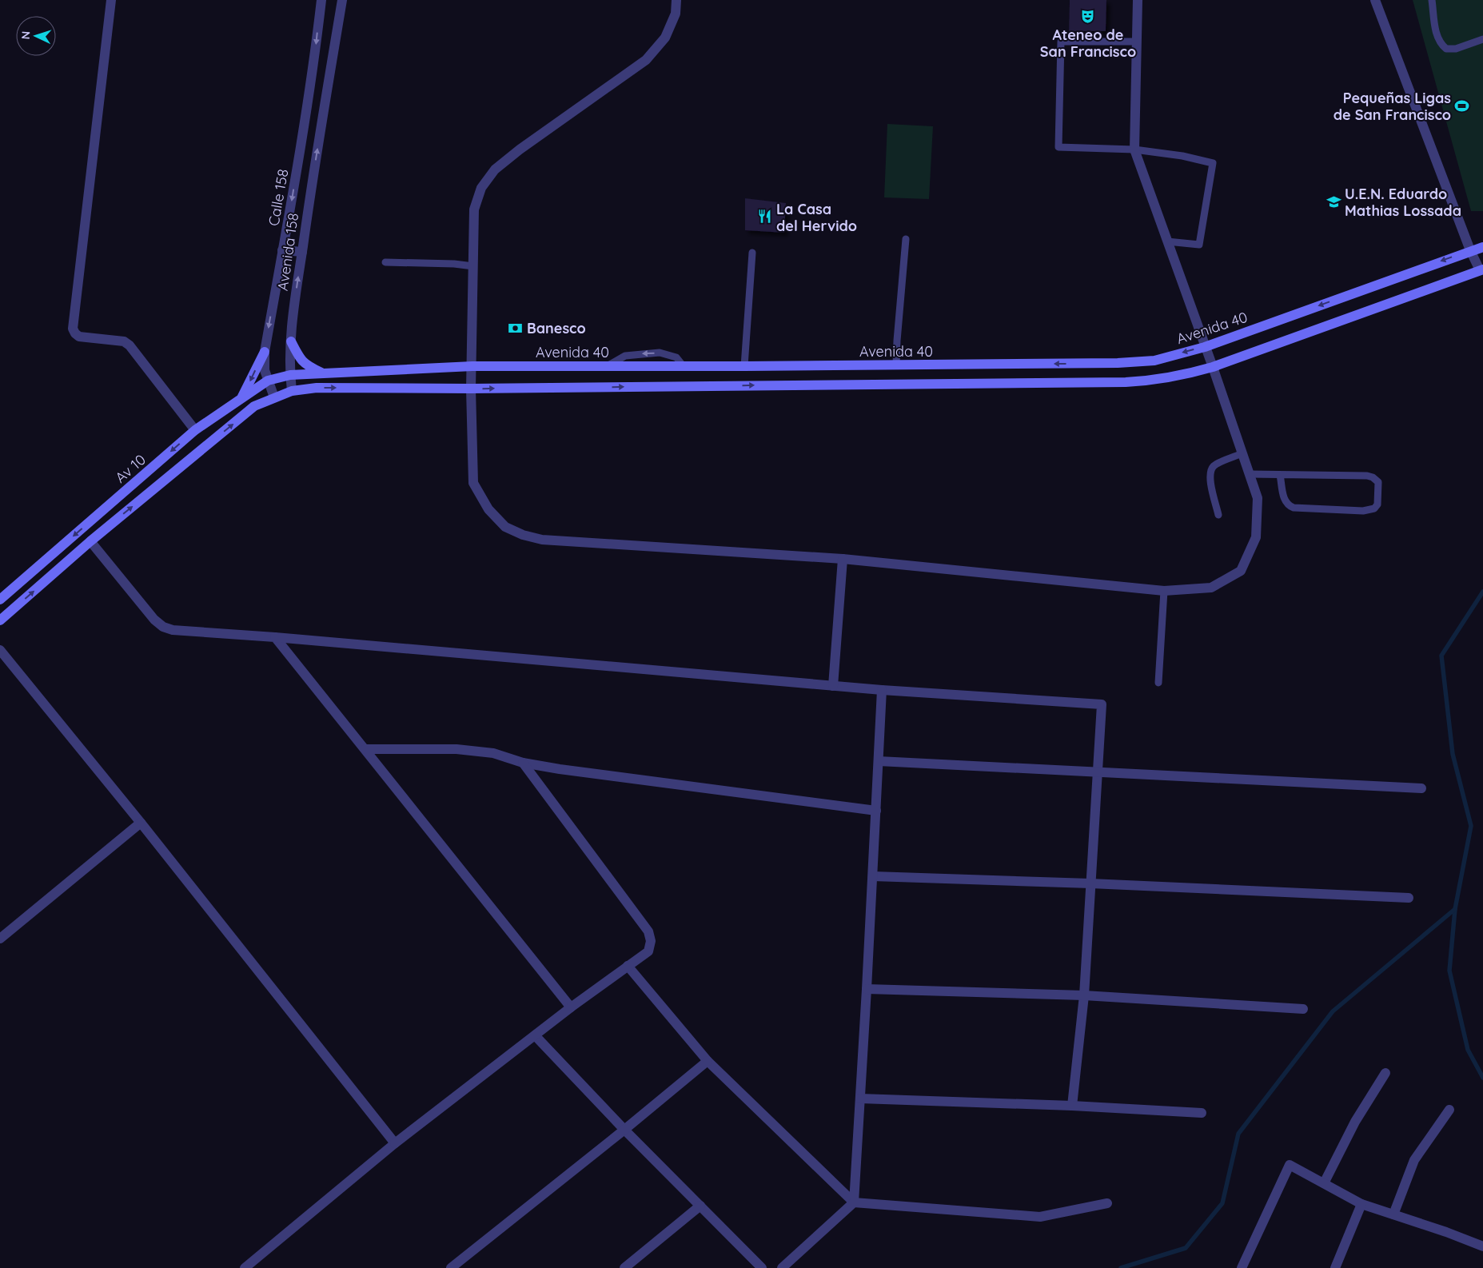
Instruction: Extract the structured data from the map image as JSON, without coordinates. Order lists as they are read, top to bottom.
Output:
{
  "streets": {
    "street": [
      "Calle 158",
      "Avenida 158",
      "Avenida 40",
      "Av 10"
    ]
  },
  "crossings": [
    ["Calle 158", "Av 10"],
    ["Avenida 158", "Avenida 40"],
    ["Avenida 158", "Av 10"],
    ["Avenida 40", "Av 10"]
  ],
  "one_way": ["Calle 158", "Avenida 158"],
  "places": {
    "theatre": ["Ateneo de San Francisco"],
    "sports": ["Pequeñas Ligas de San Francisco"],
    "school or university": ["U.E.N. Eduardo Mathias Lossada"],
    "restaurant": ["La Casa del Hervido"],
    "bank": ["Banesco"]
  },
  "north": "left"
}
